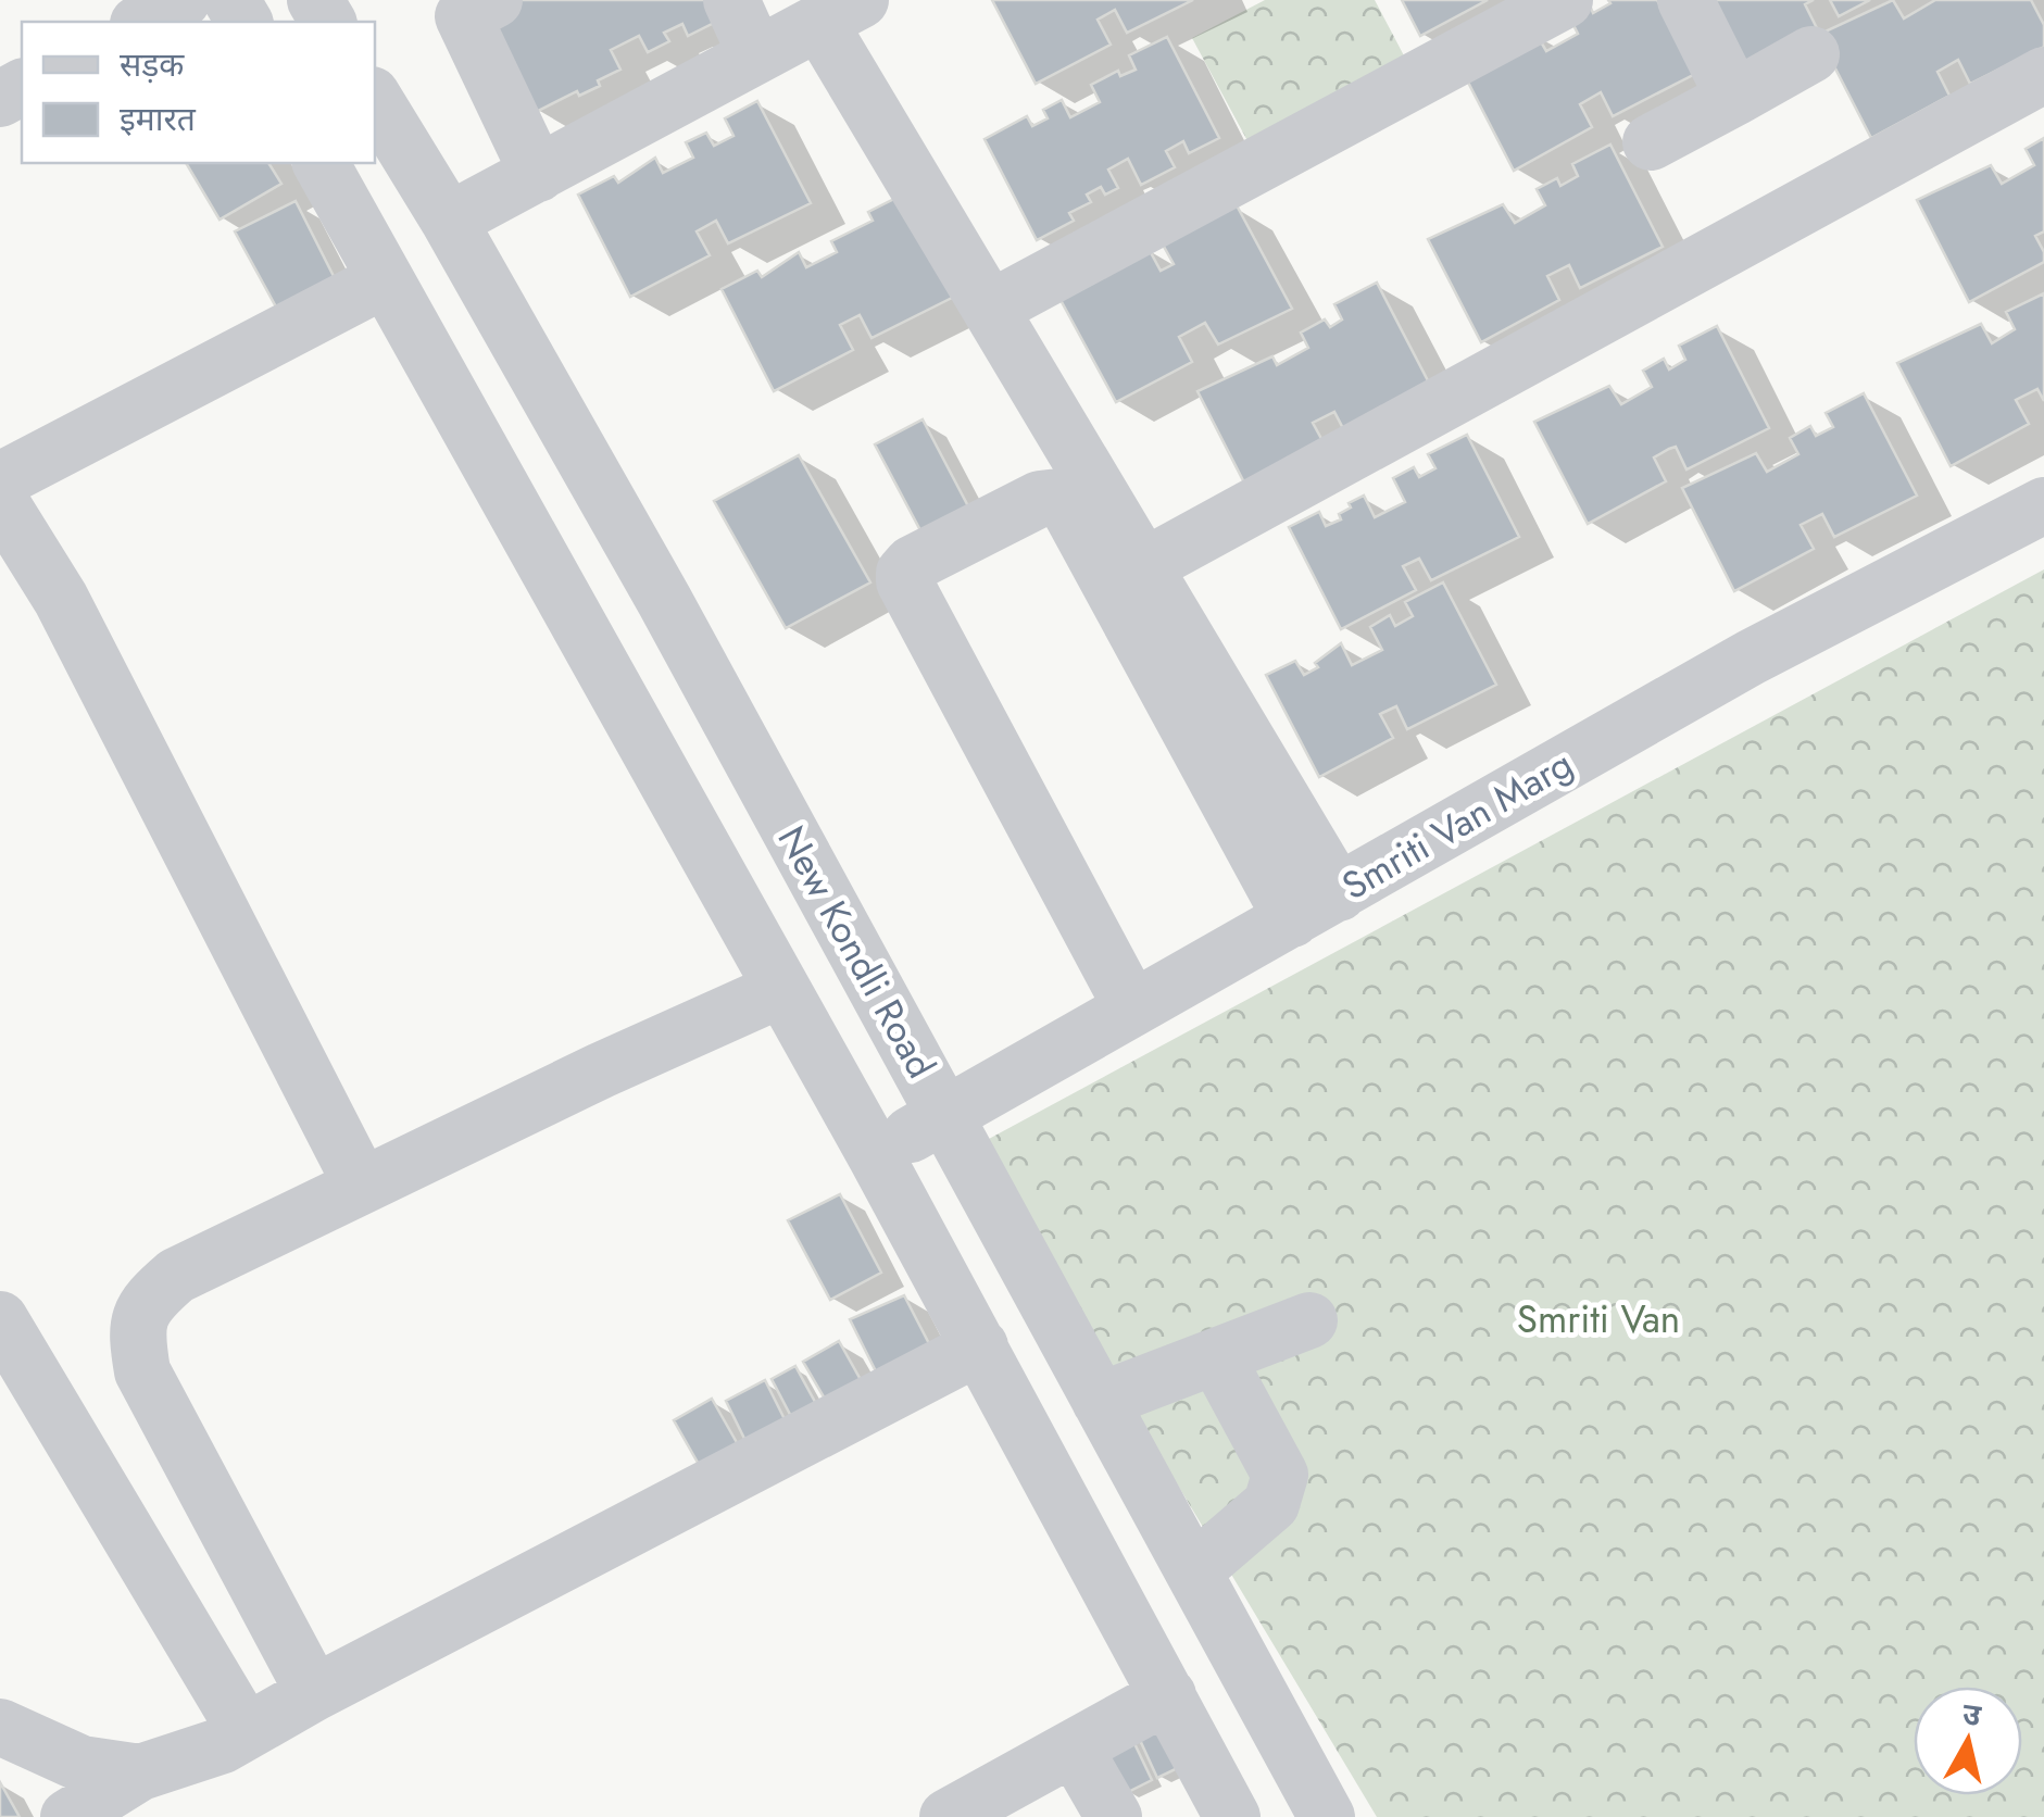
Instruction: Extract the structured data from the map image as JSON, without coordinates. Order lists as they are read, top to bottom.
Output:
{
  "streets": {
    "street": ["Smriti Van Marg", "New Kondli Road"]
  },
  "crossings": [
    ["Smriti Van Marg", "New Kondli Road"]
  ],
  "parks": ["Smriti Van"],
  "legend": ["सड़क", "इमारत"],
  "north": "top"
}
